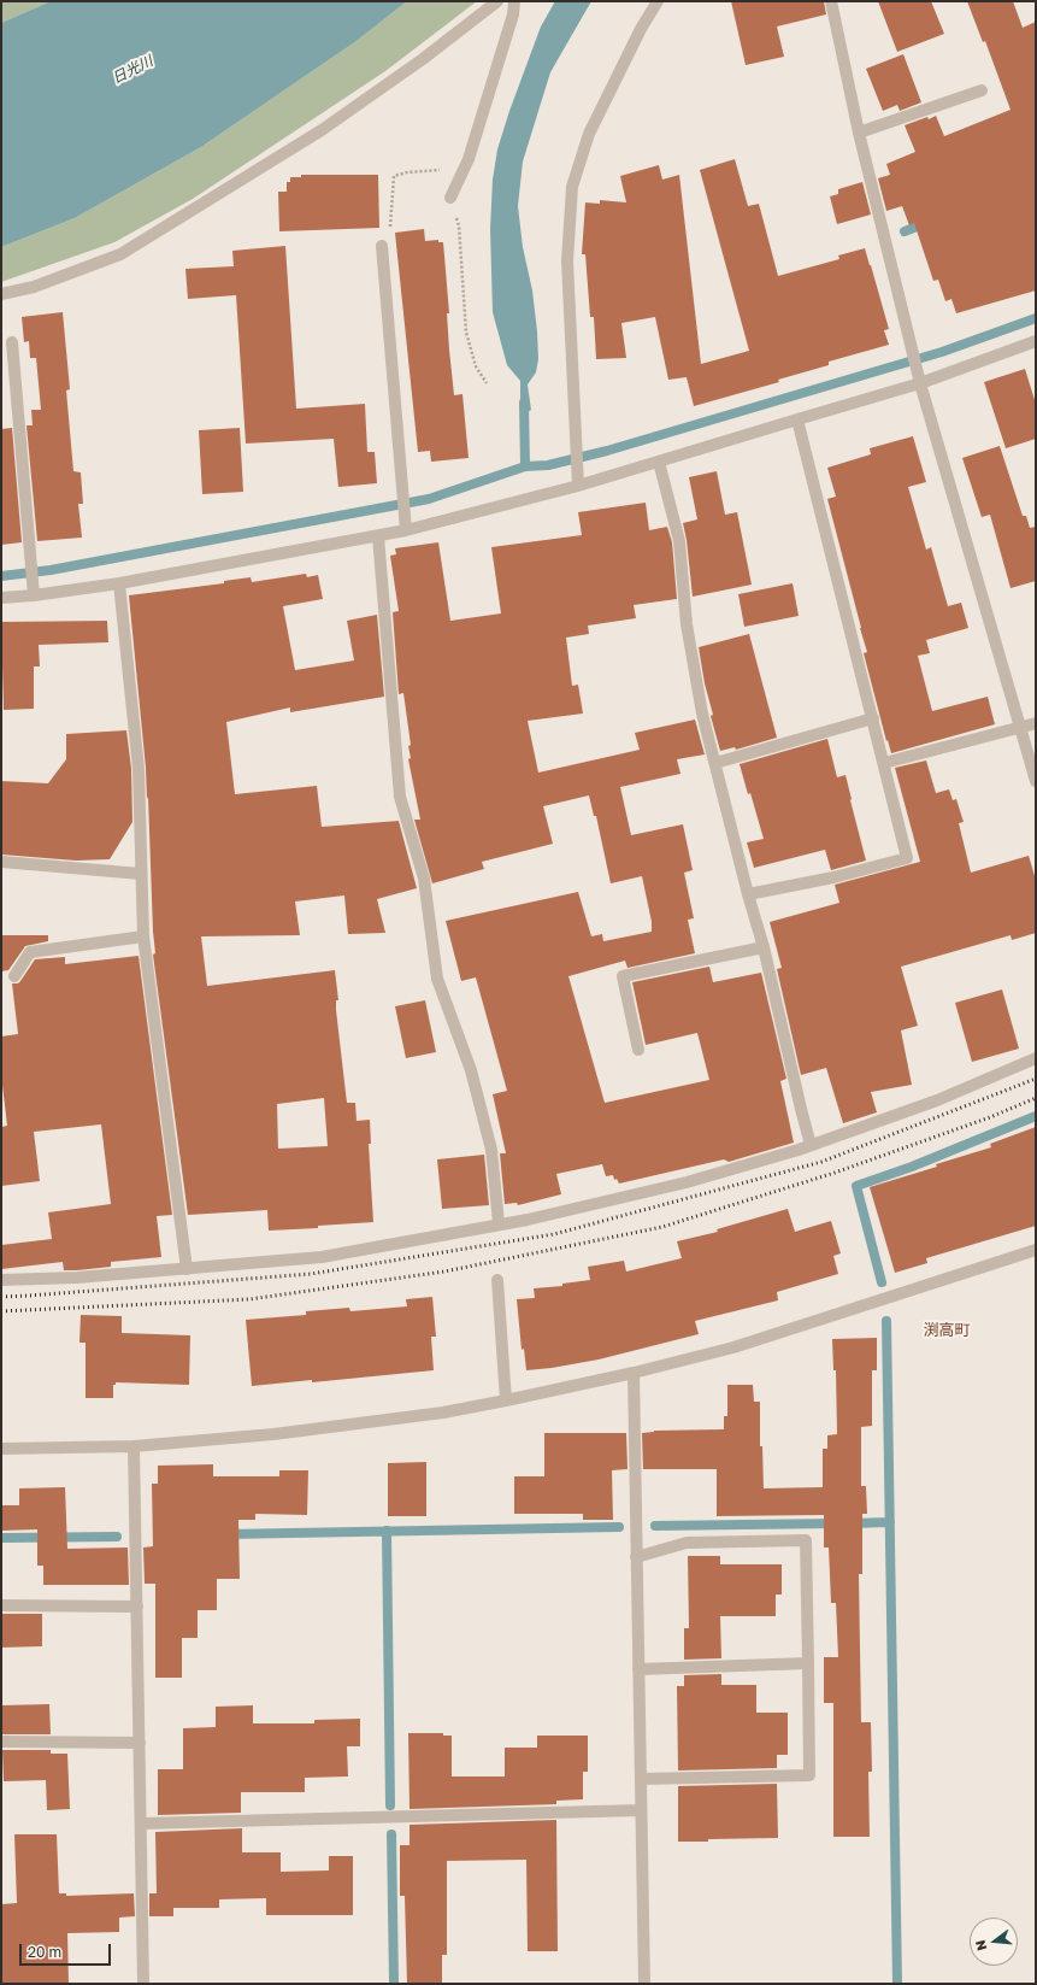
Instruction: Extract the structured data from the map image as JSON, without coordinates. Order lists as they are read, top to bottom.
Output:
{
  "districts": ["渕高町"],
  "water": ["日光川"],
  "scale_bar": "20 m",
  "north": "left"
}
